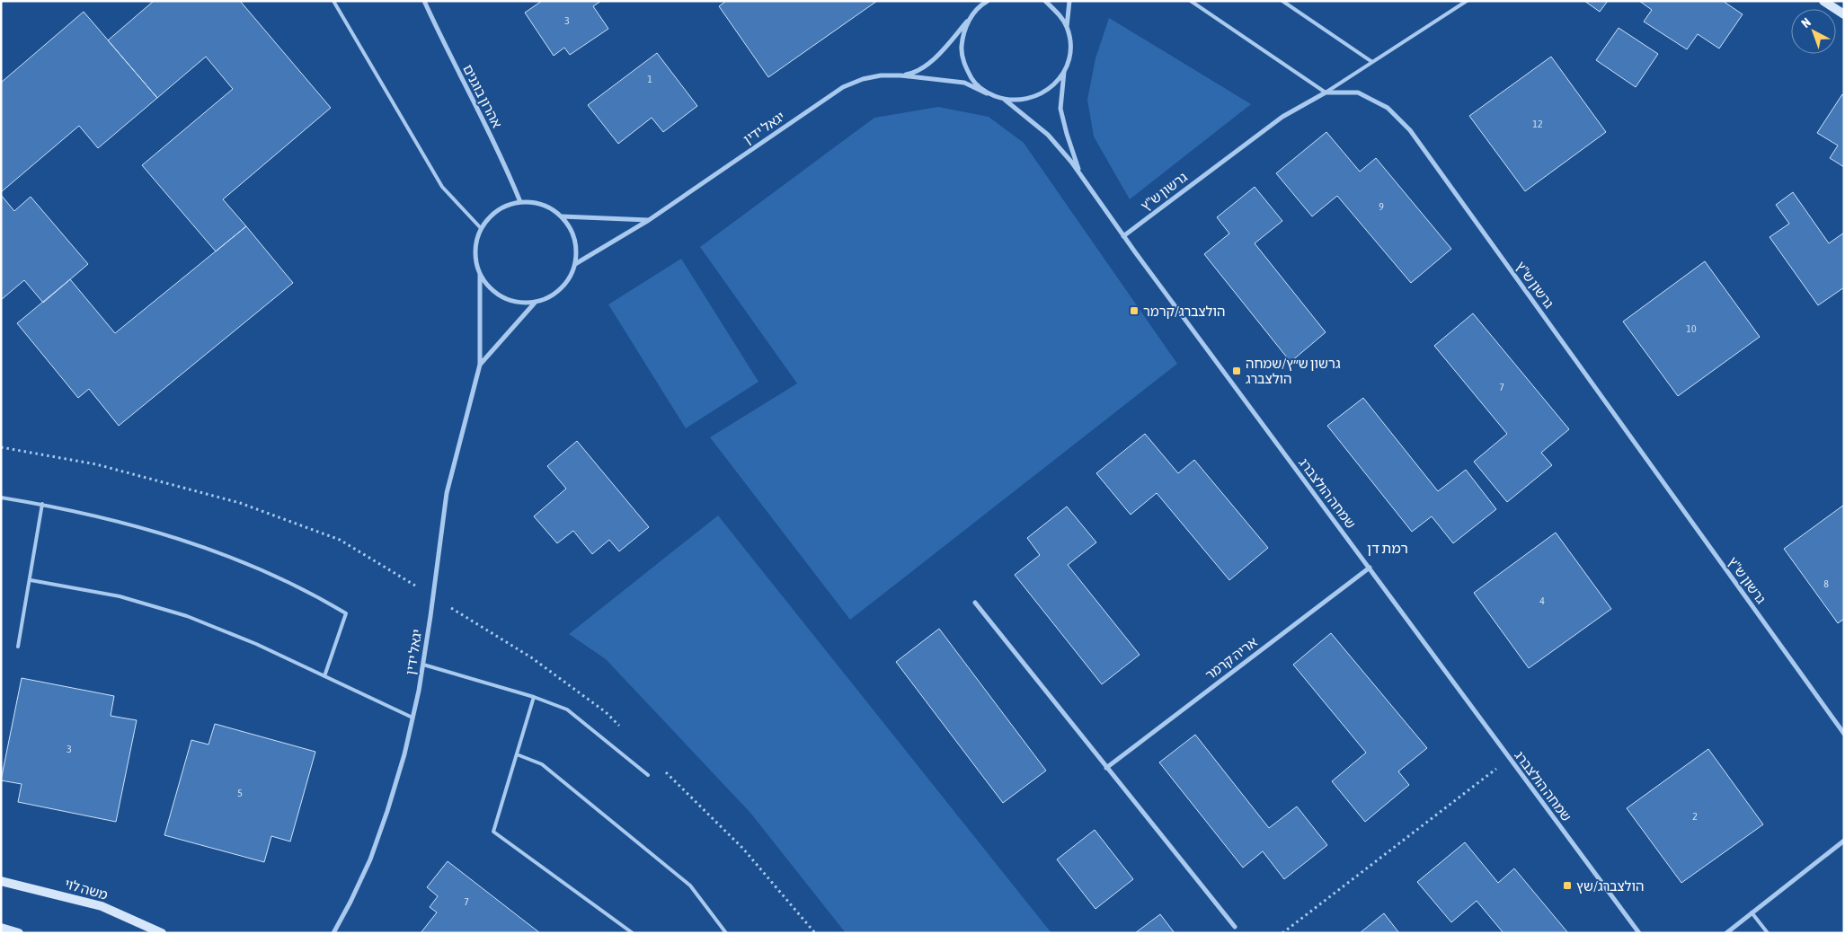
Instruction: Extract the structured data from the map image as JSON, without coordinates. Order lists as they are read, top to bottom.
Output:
{
  "streets": {
    "street": [
      "אהרון בוגנים",
      "יגאל ידין",
      "גרשון ש\"ץ",
      "שמחה הולצברג",
      "אריה קרמר",
      "משה לוי"
    ]
  },
  "crossings": [
    ["אהרון בוגנים", "יגאל ידין"],
    ["יגאל ידין", "שמחה הולצברג"],
    ["גרשון ש\"ץ", "שמחה הולצברג"],
    ["שמחה הולצברג", "אריה קרמר"]
  ],
  "districts": ["רמת דן"],
  "places": {
    "transit": ["הולצברג/קרמר", "גרשון ש״ץ/שמחה הולצברג", "הולצברג/שץ"]
  },
  "house_numbers": [
    "3",
    "1",
    "12",
    "9",
    "10",
    "7",
    "8",
    "4",
    "3",
    "5",
    "2",
    "7"
  ],
  "north": "top left"
}
